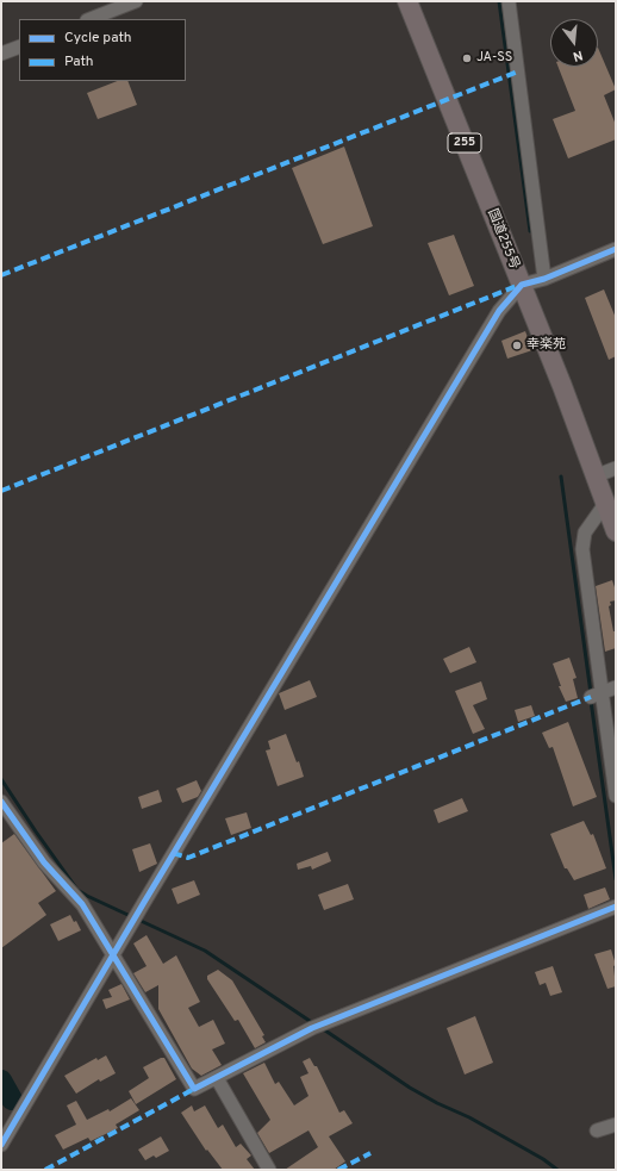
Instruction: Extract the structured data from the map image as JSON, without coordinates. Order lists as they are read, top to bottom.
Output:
{
  "streets": {
    "highway": ["255", "国道255号"]
  },
  "places": ["JA-SS", "幸楽苑"],
  "legend": ["Cycle path", "Path"],
  "north": "bottom"
}
